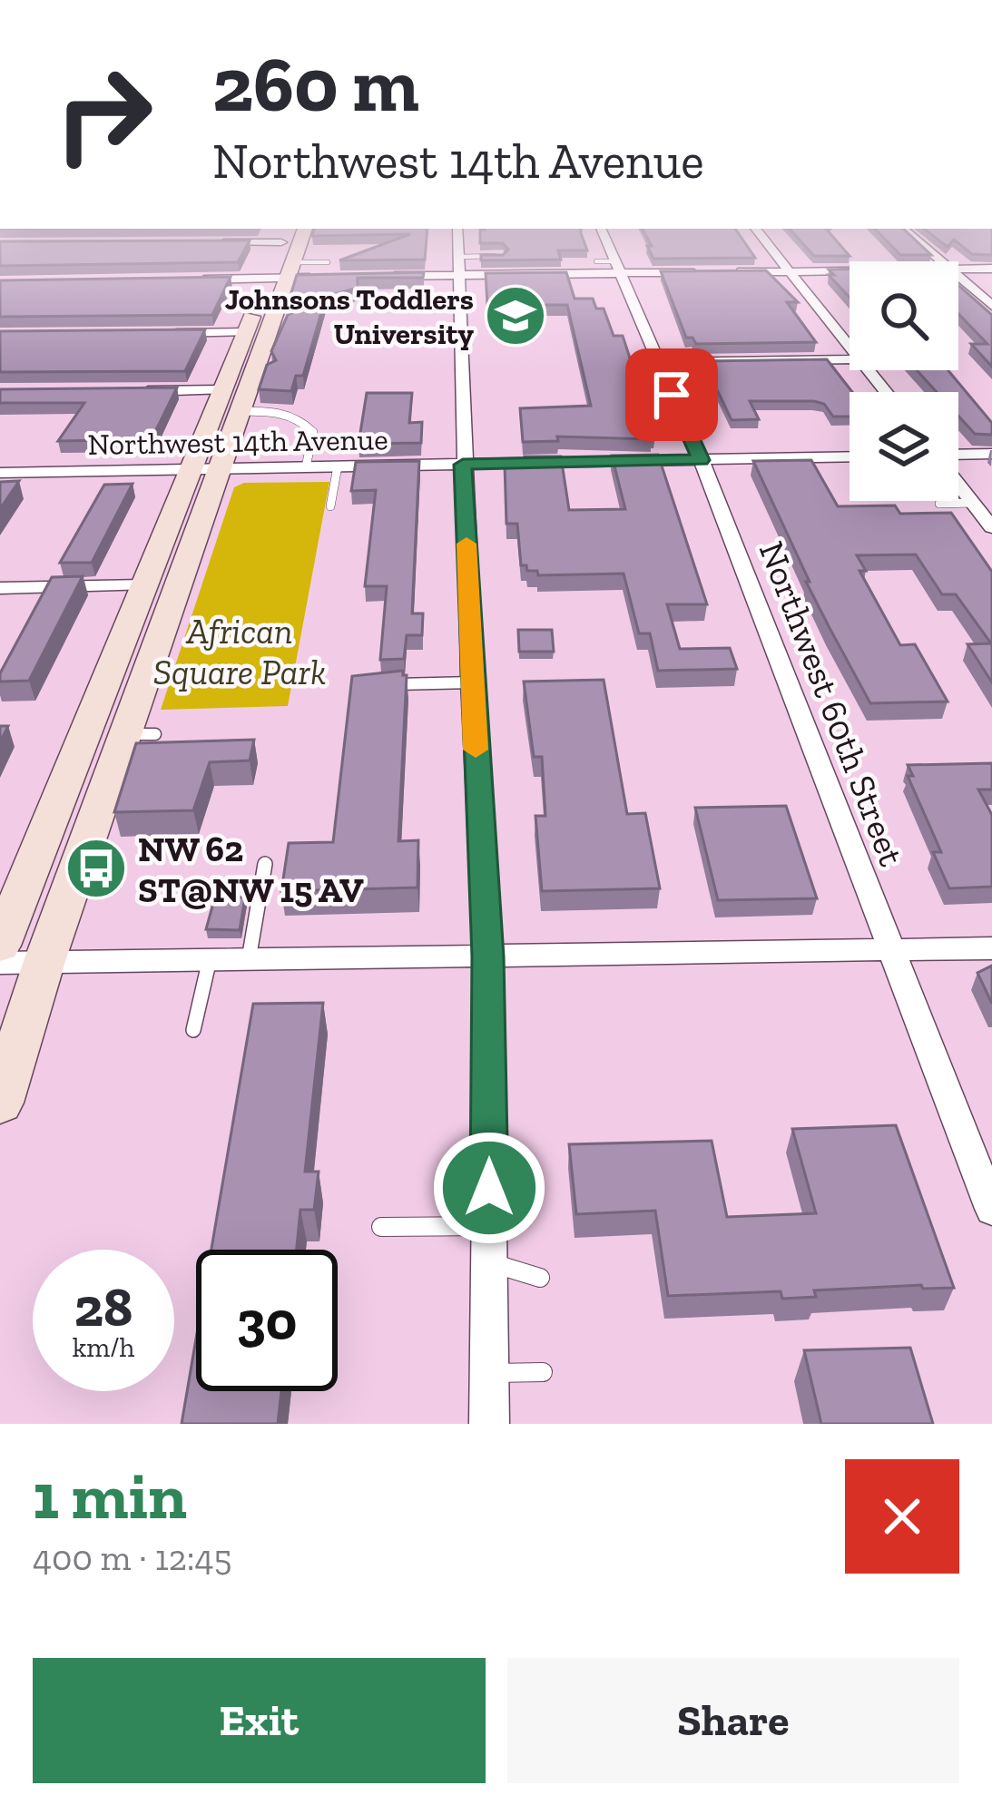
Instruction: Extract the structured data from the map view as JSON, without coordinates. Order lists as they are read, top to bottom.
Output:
{
  "streets": {
    "street": ["Northwest 14th Avenue", "Northwest 60th Street"]
  },
  "crossings": [
    ["Northwest 14th Avenue", "Northwest 60th Street"]
  ],
  "parks": ["African Square Park"],
  "places": {
    "school or university": ["Johnsons Toddlers University"],
    "bus stop": ["NW 62 ST@NW 15 AV"]
  },
  "page": {
    "turn": ["260 m", "Northwest 14th Avenue"],
    "speed": "28 km/h",
    "limit": "30",
    "heading": ["1 min", "400 m · 12:45"],
    "buttons": ["Exit", "Share"]
  }
}
